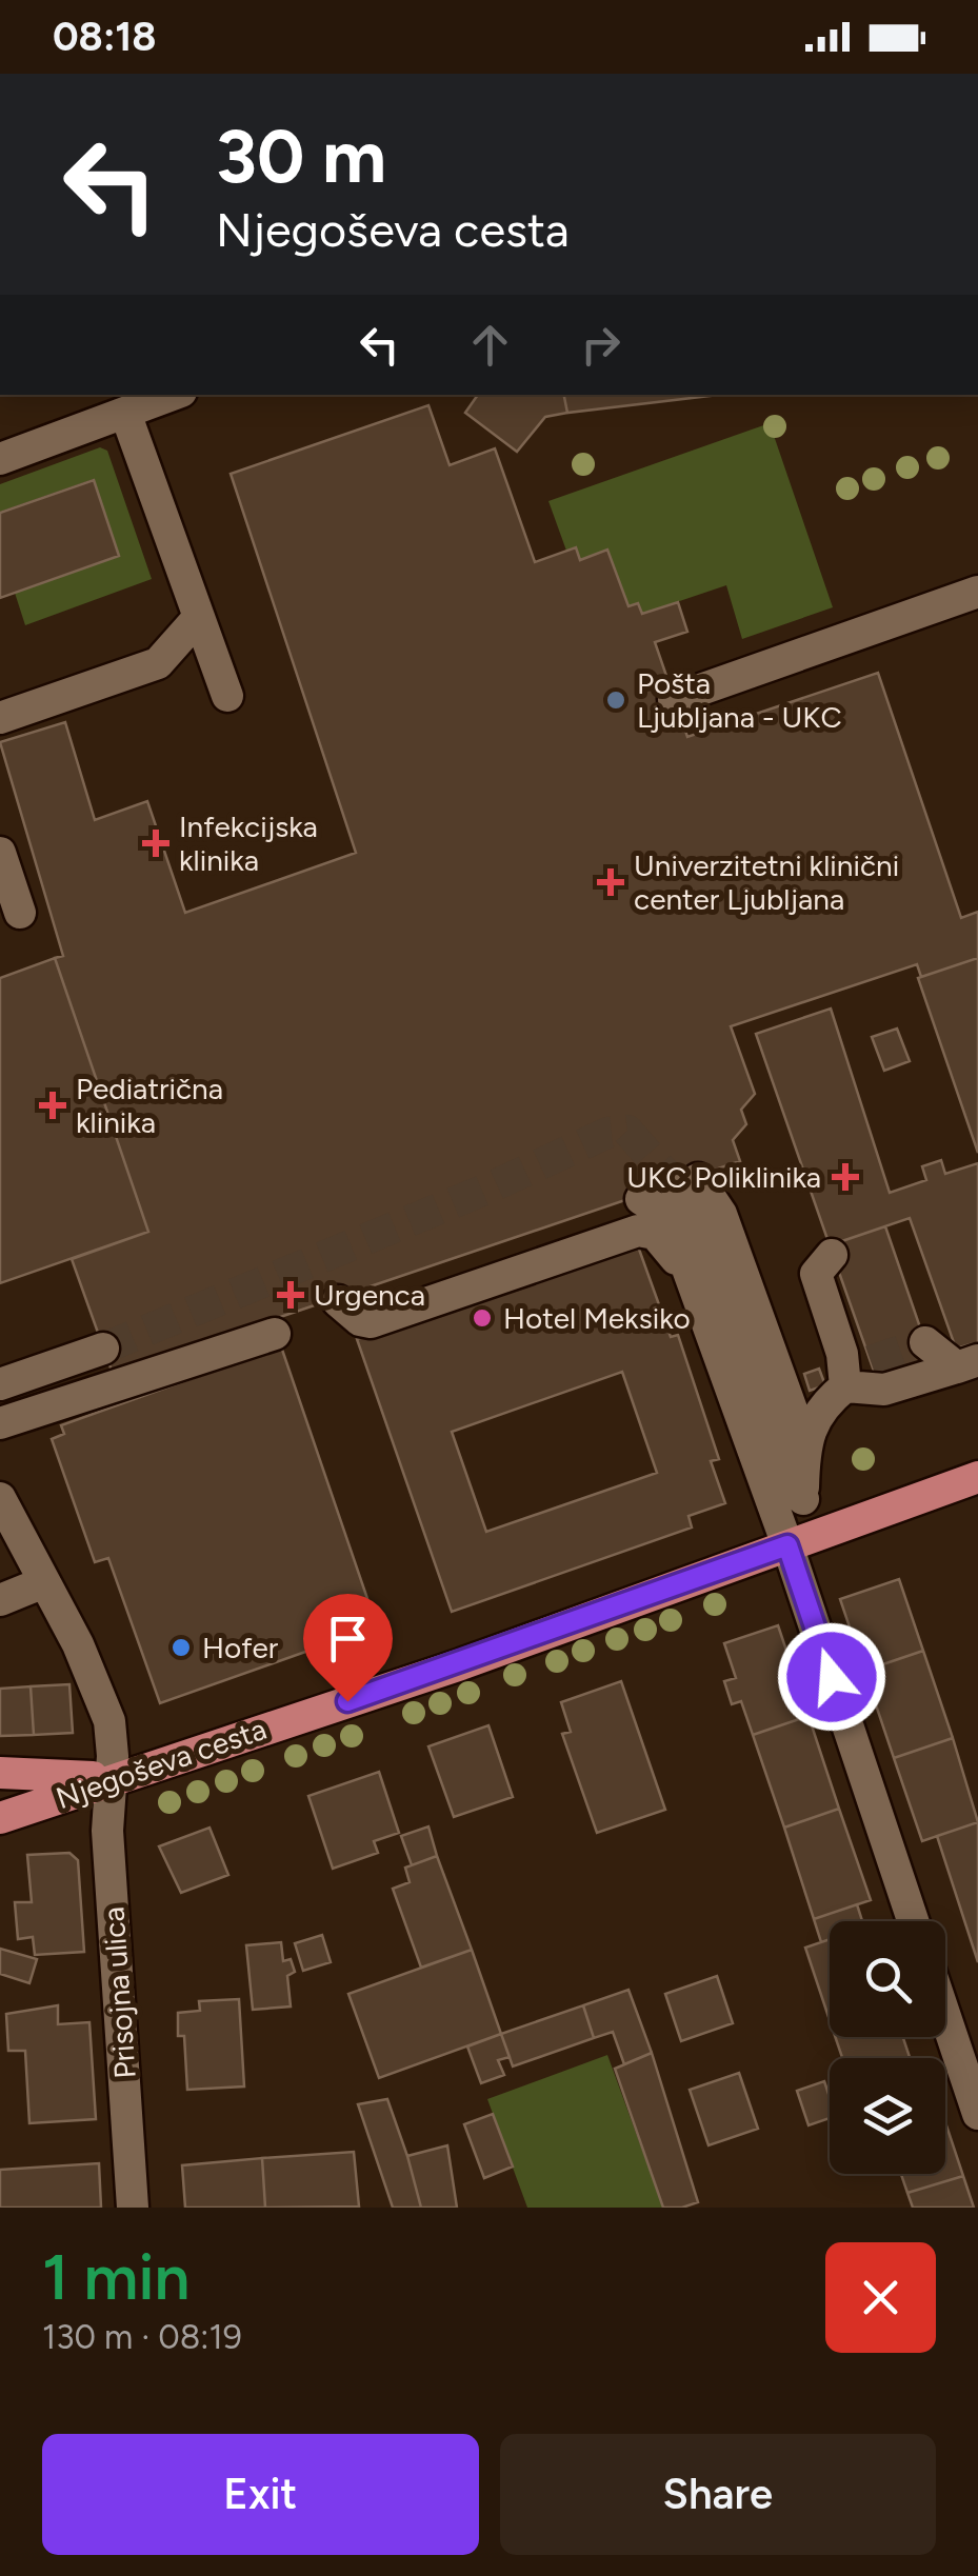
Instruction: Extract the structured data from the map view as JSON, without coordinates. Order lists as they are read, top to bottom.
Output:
{
  "streets": {
    "main road": ["Njegoševa cesta"],
    "street": ["Prisojna ulica"]
  },
  "crossings": [
    ["Njegoševa cesta", "Prisojna ulica"]
  ],
  "places": {
    "other": ["Pošta Ljubljana - UKC", "Hotel Meksiko", "Hofer"],
    "health": [
      "Infekcijska klinika",
      "Univerzitetni klinični center Ljubljana",
      "Pediatrična klinika",
      "UKC Poliklinika",
      "Urgenca"
    ]
  },
  "page": {
    "status": "08:18",
    "turn": ["30 m", "Njegoševa cesta"],
    "heading": ["1 min", "130 m · 08:19"],
    "buttons": ["Exit", "Share"]
  }
}
